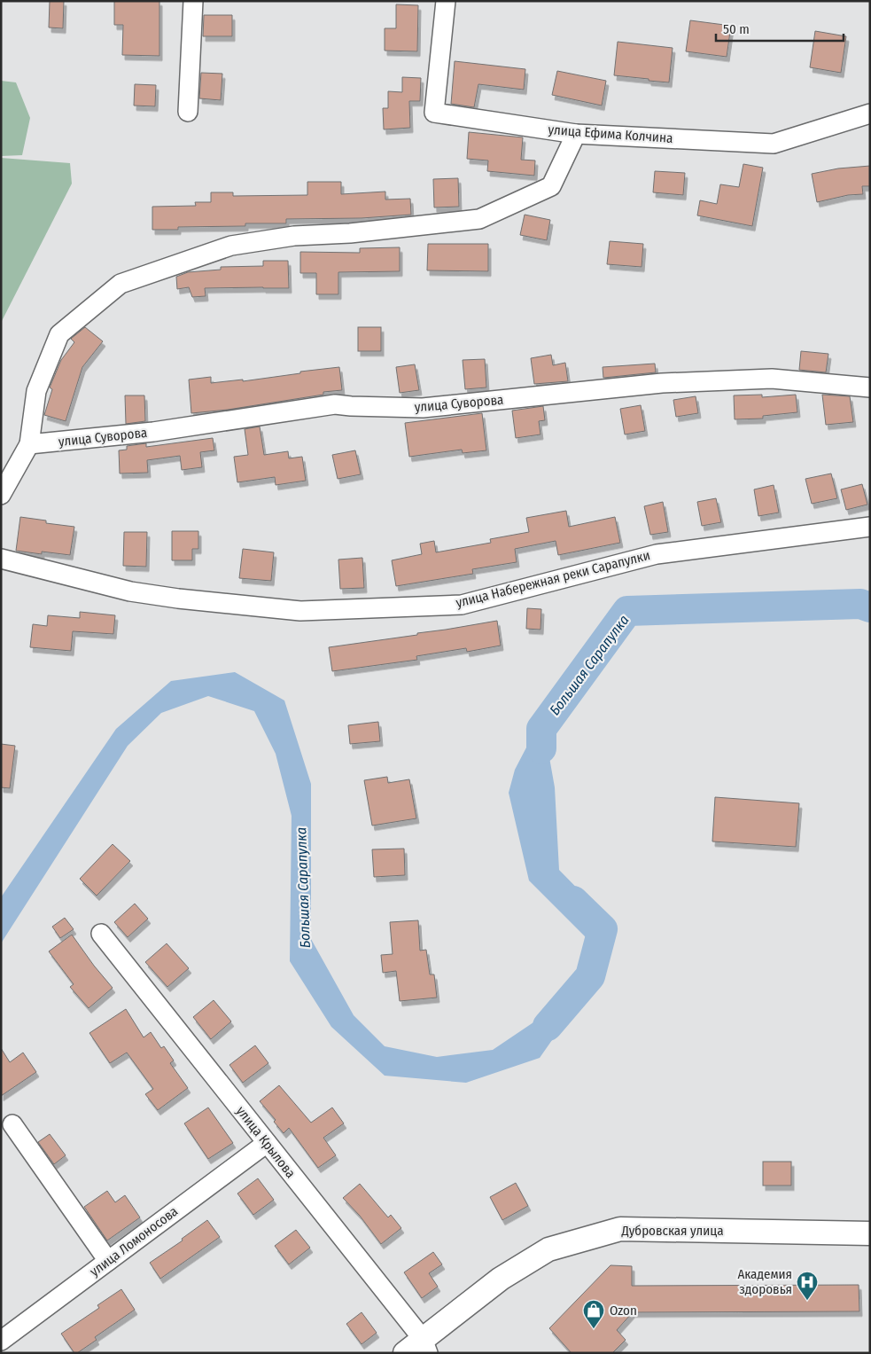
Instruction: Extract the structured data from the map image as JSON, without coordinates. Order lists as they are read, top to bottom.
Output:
{
  "streets": {
    "street": [
      "улица Ефима Колчина",
      "улица Суворова",
      "улица Набережная реки Сарапулки",
      "улица Крылова",
      "Дубровская улица",
      "улица Ломоносова"
    ]
  },
  "crossings": [
    ["улица Крылова", "Дубровская улица"],
    ["улица Крылова", "улица Ломоносова"]
  ],
  "water": ["Большая Сарапулка"],
  "places": {
    "hospital": ["Академия здоровья"],
    "shop": ["Ozon"]
  },
  "scale_bar": "50 m"
}
